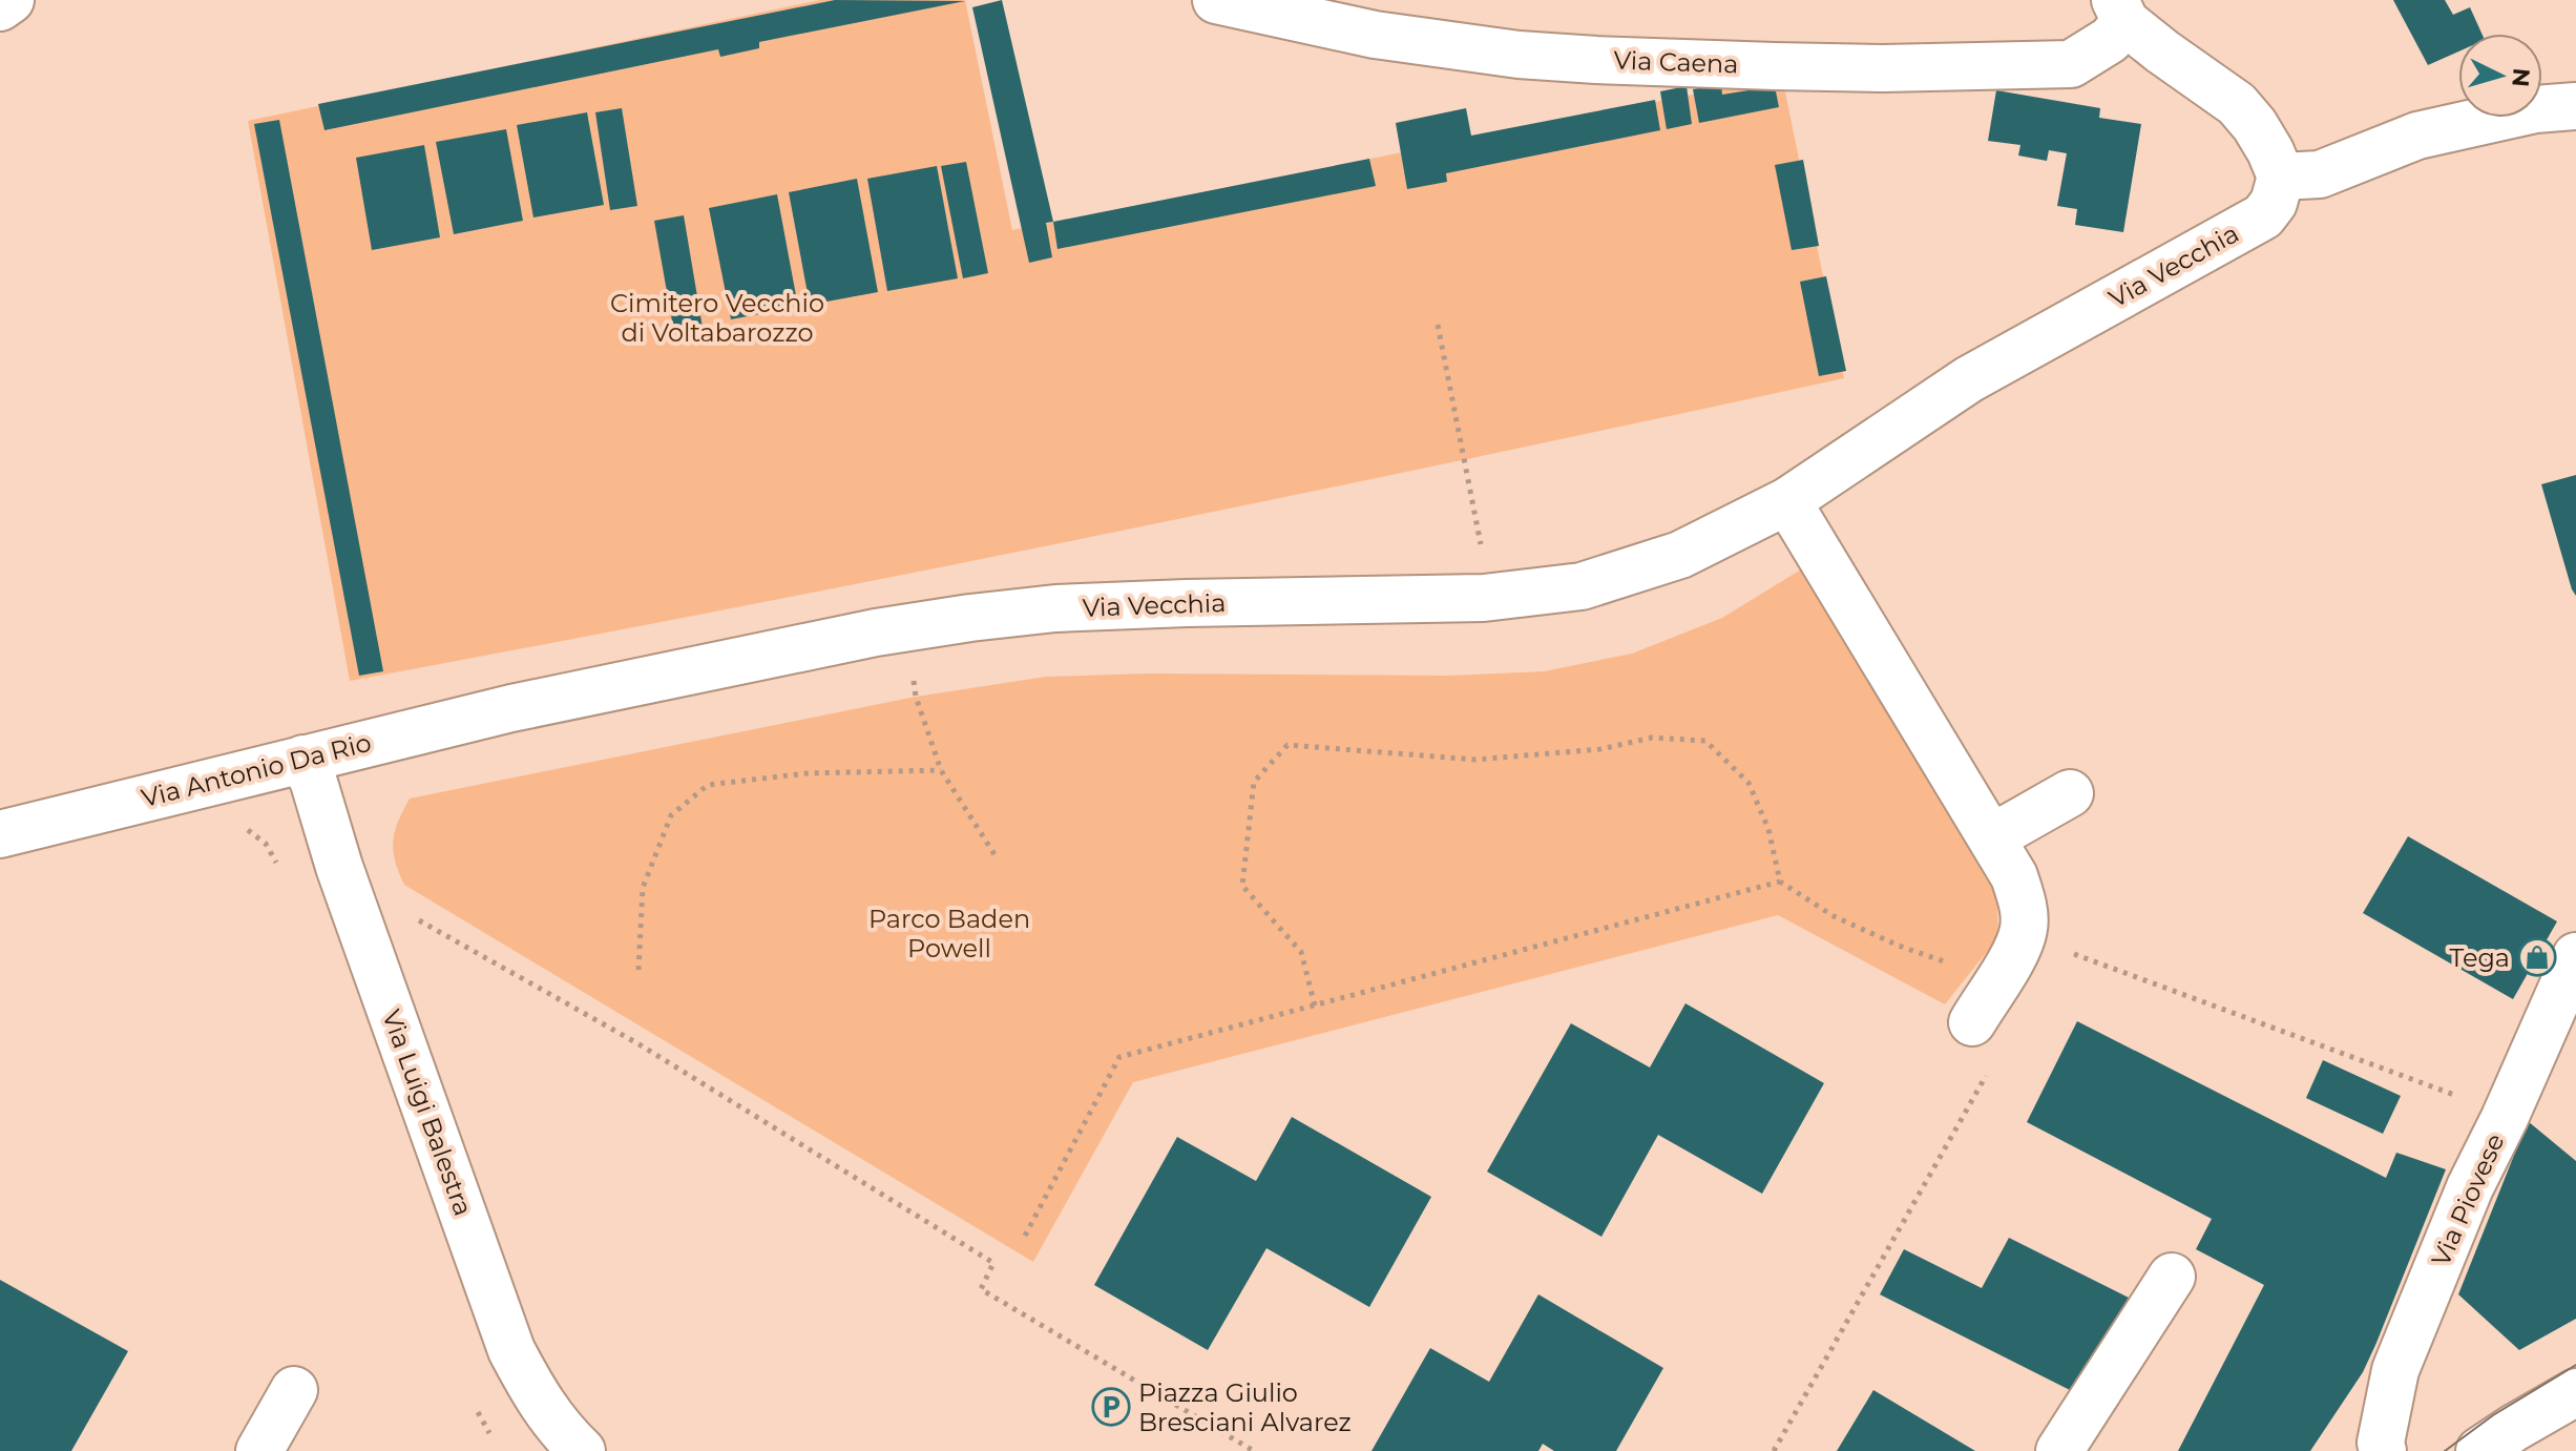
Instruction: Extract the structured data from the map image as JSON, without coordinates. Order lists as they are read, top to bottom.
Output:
{
  "streets": {
    "street": [
      "Via Caena",
      "Via Vecchia",
      "Via Antonio Da Rio",
      "Via Luigi Balestra",
      "Via Piovese"
    ]
  },
  "crossings": [
    ["Via Caena", "Via Vecchia"],
    ["Via Vecchia", "Via Antonio Da Rio"],
    ["Via Antonio Da Rio", "Via Luigi Balestra"]
  ],
  "parks": ["Cimitero Vecchio di Voltabarozzo", "Parco Baden Powell"],
  "places": {
    "shop": ["Tega"],
    "parking": ["Piazza Giulio Bresciani Alvarez"]
  },
  "north": "right"
}
